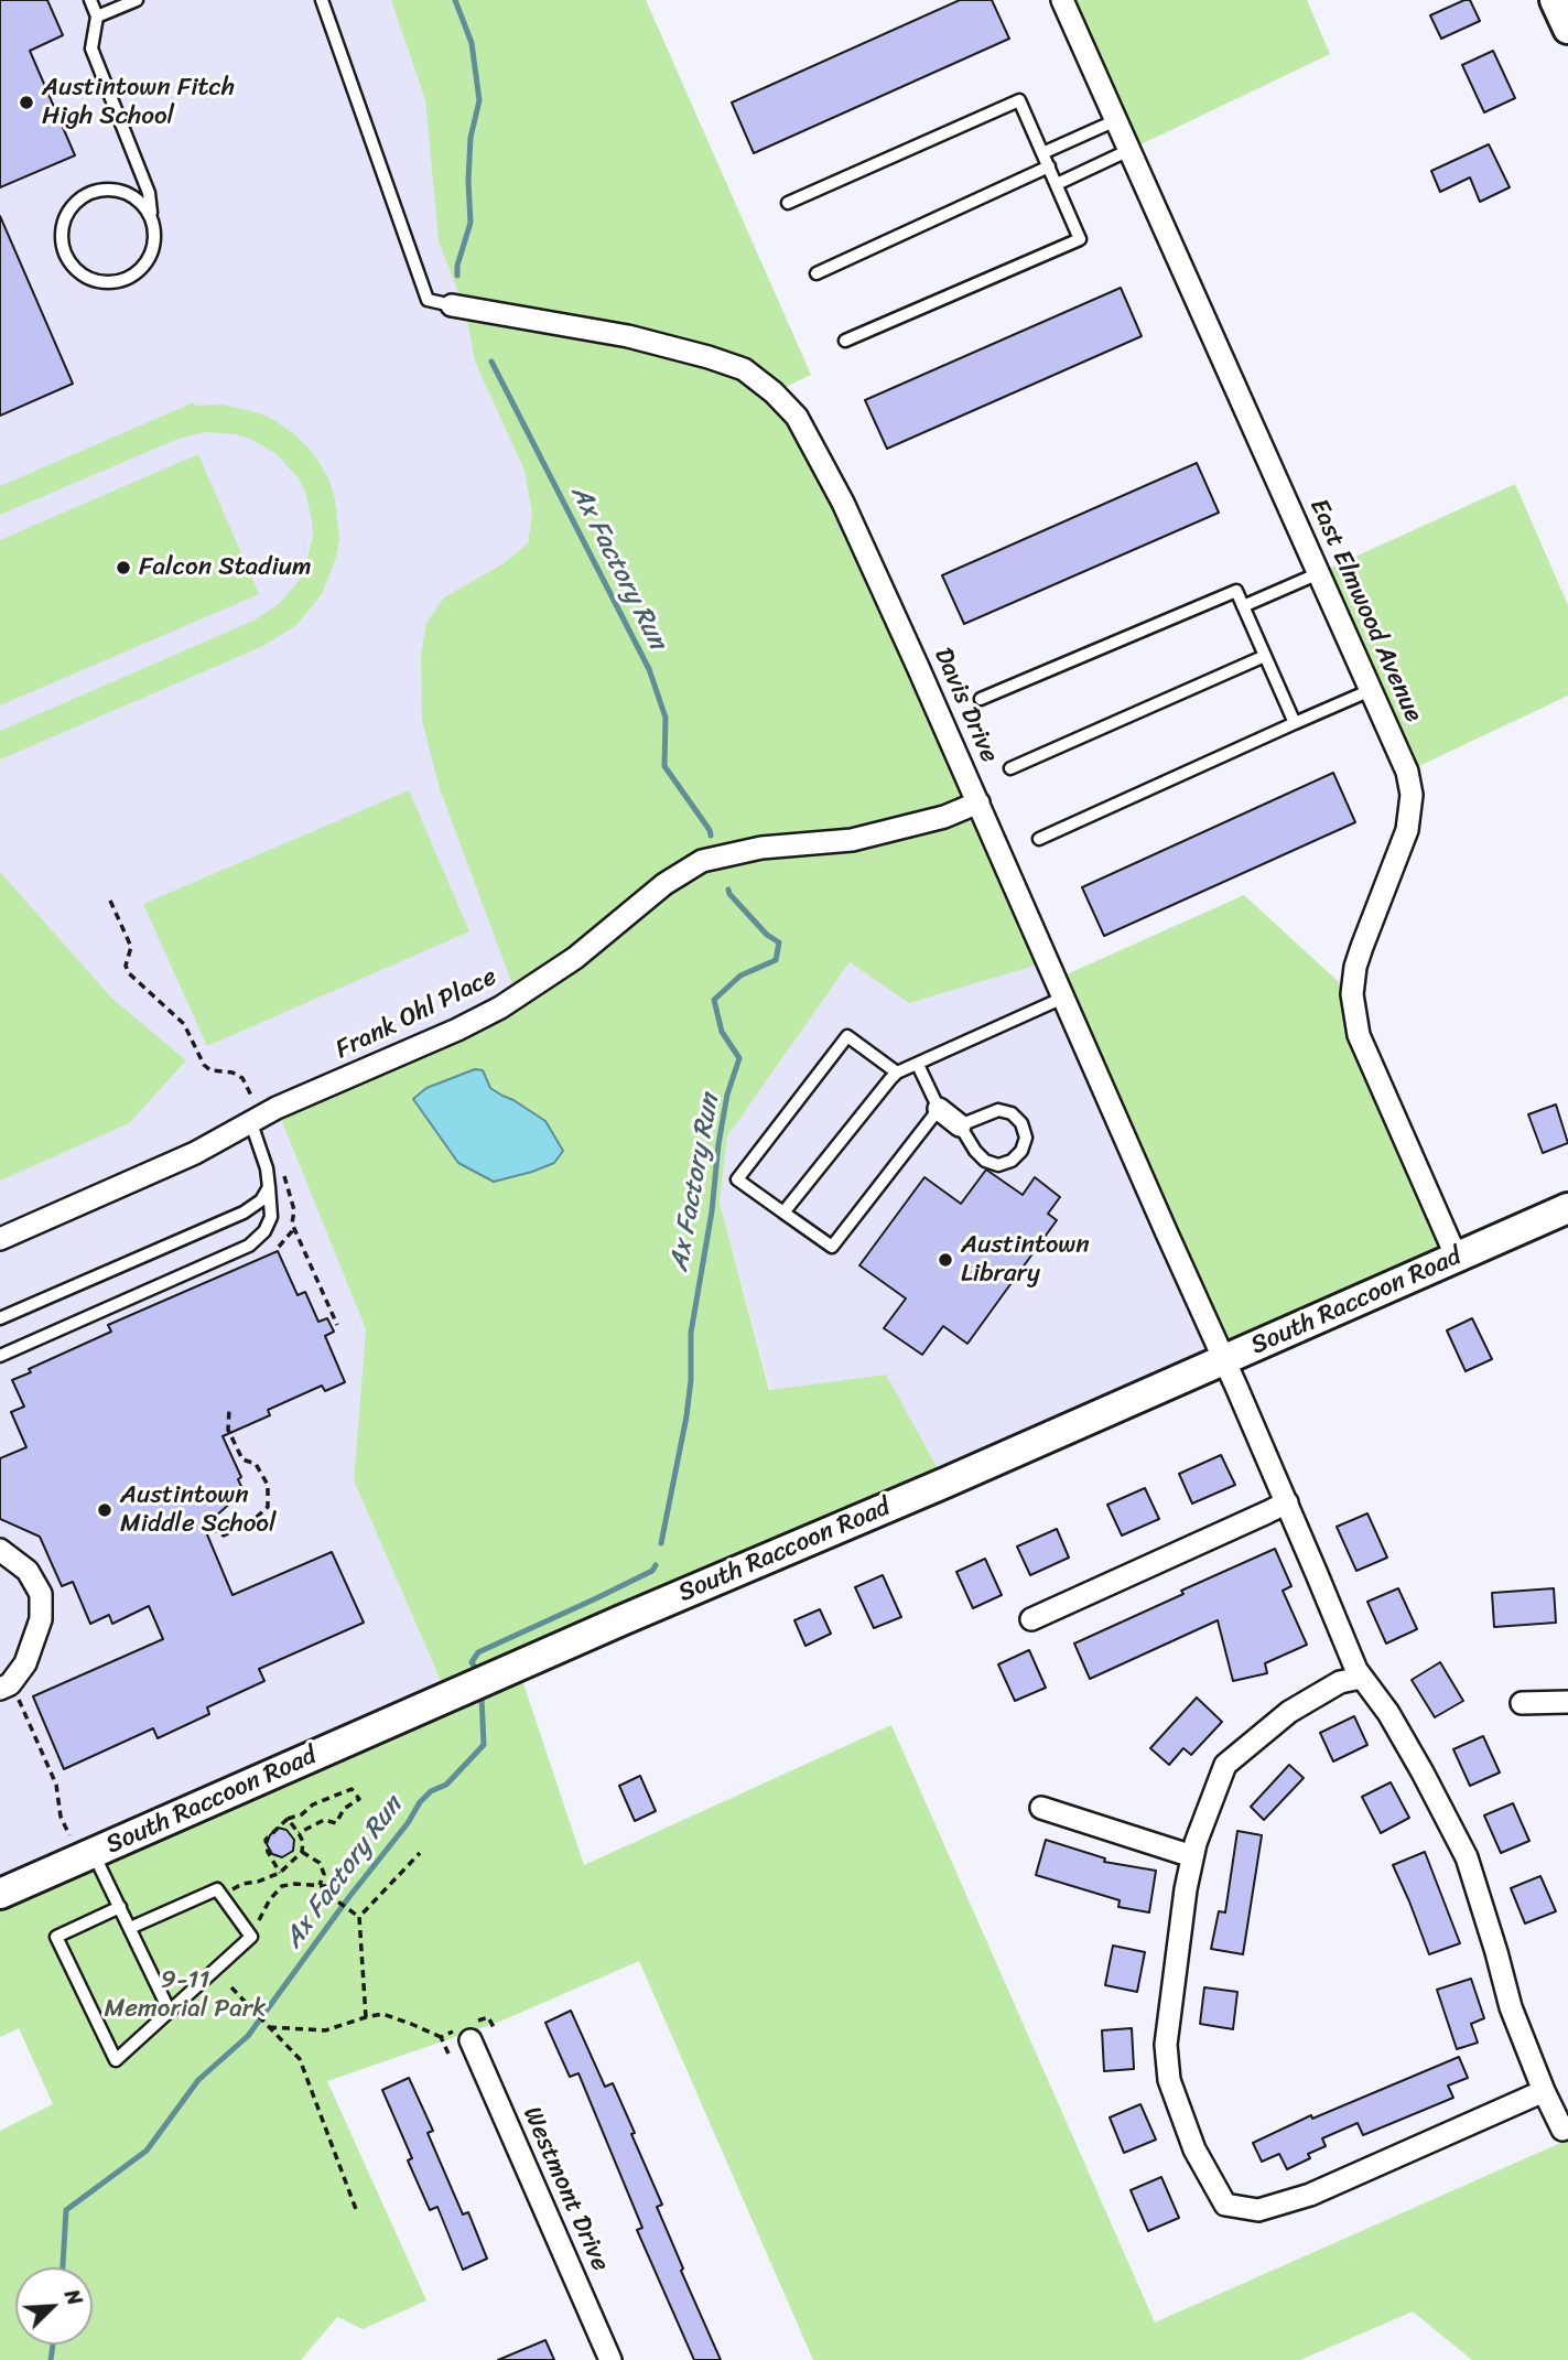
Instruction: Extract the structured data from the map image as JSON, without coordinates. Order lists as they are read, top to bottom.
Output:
{
  "streets": {
    "street": [
      "East Elmwood Avenue",
      "Davis Drive",
      "Frank Ohl Place",
      "South Raccoon Road",
      "Westmont Drive"
    ]
  },
  "crossings": [
    ["East Elmwood Avenue", "South Raccoon Road"],
    ["Davis Drive", "Frank Ohl Place"],
    ["Davis Drive", "South Raccoon Road"]
  ],
  "water": ["Ax Factory Run"],
  "parks": ["9-11 Memorial Park"],
  "places": [
    "Austintown Fitch High School",
    "Falcon Stadium",
    "Austintown Library",
    "Austintown Middle School"
  ],
  "north": "top right"
}
